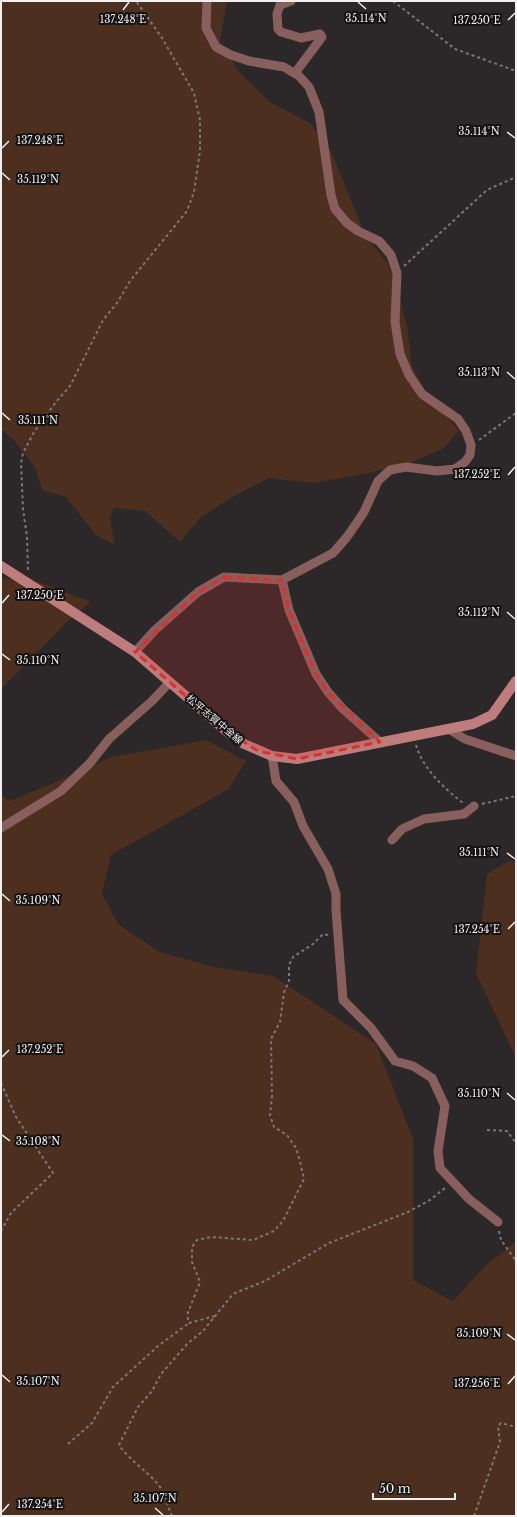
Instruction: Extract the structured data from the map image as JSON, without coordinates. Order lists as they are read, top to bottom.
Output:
{
  "streets": {
    "main road": ["松平志賀中金線"]
  },
  "scale_bar": "50 m",
  "coordinates": [
    "35.114°N",
    "137.248°E",
    "137.250°E",
    "35.112°N",
    "35.113°N",
    "35.111°N",
    "137.252°E",
    "35.110°N",
    "35.109°N",
    "137.254°E",
    "35.108°N",
    "35.107°N",
    "137.256°E"
  ]
}
